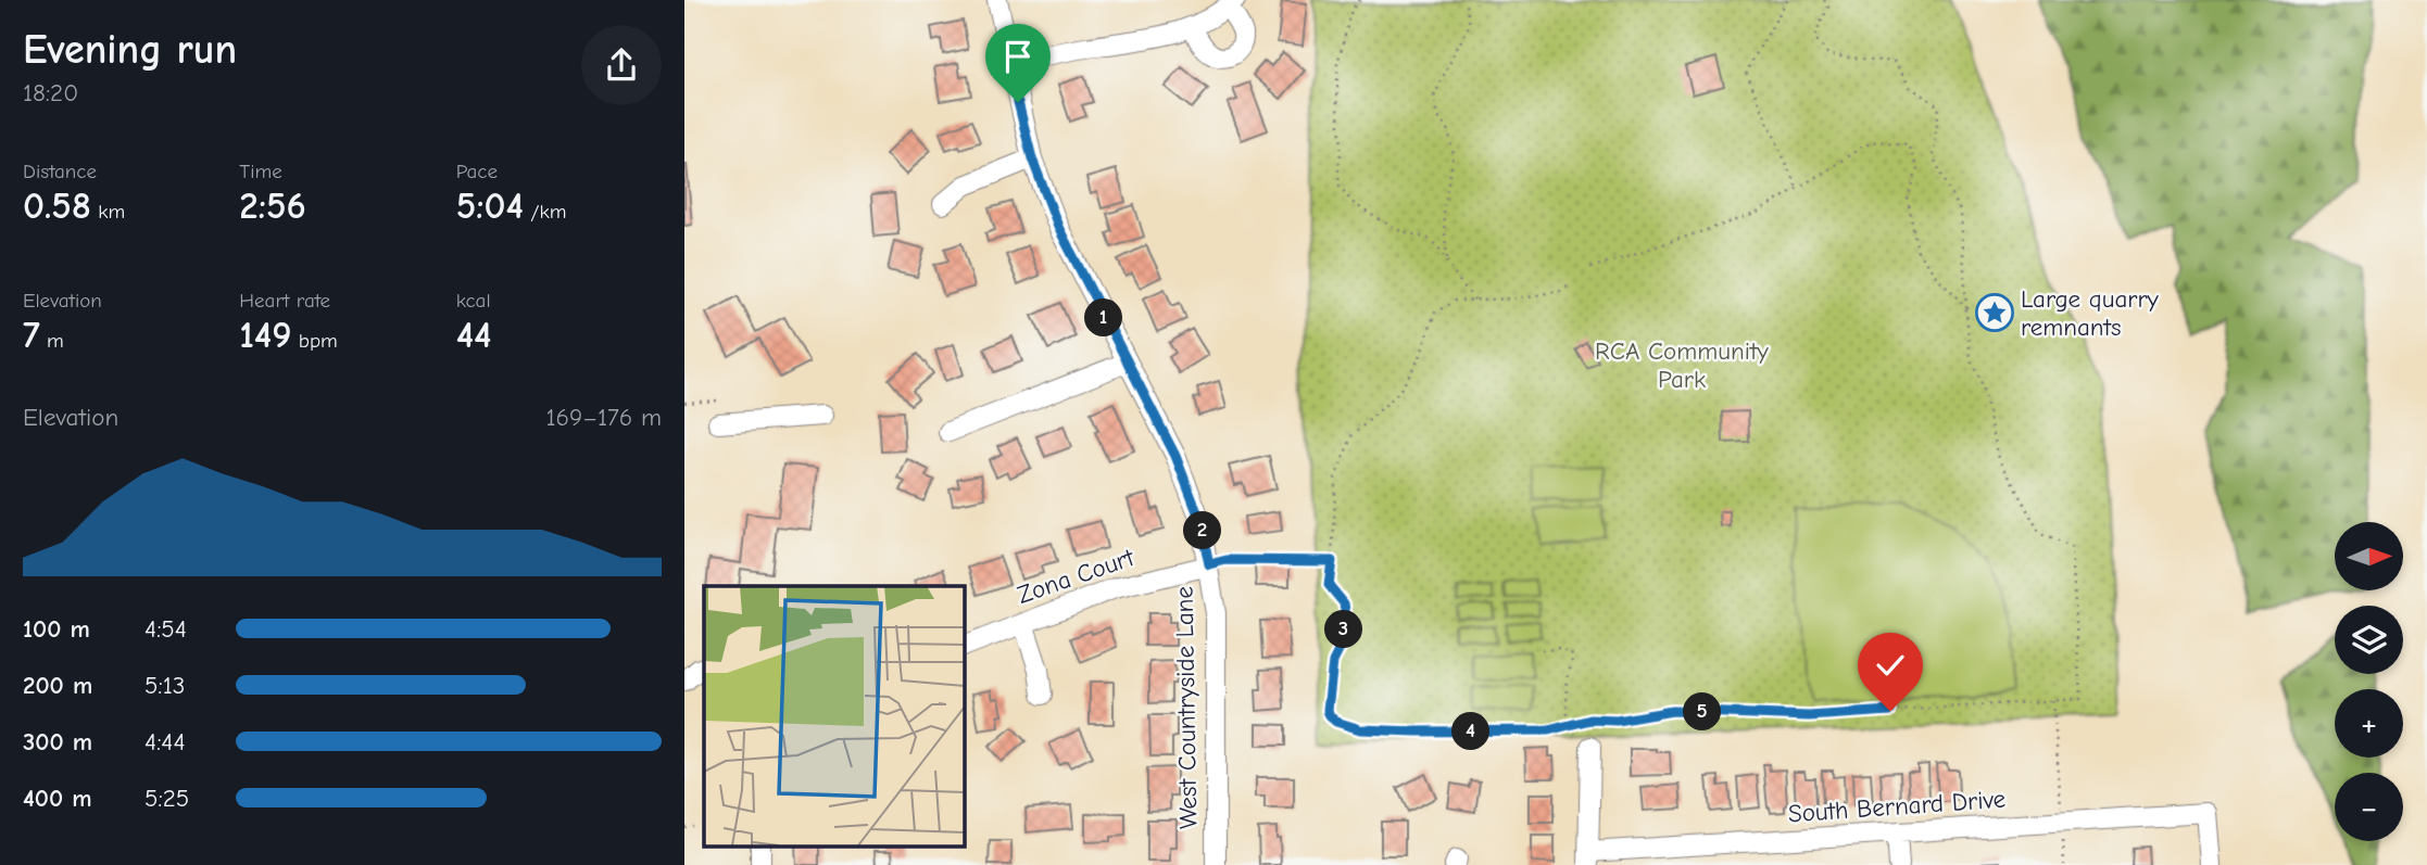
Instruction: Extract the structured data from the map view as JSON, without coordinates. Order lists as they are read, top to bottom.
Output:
{
  "streets": {
    "street": ["Zona Court", "West Countryside Lane", "South Bernard Drive"]
  },
  "crossings": [
    ["Zona Court", "West Countryside Lane"]
  ],
  "parks": ["RCA Community Park"],
  "places": {
    "place": ["Large quarry remnants"]
  },
  "north": "right",
  "page": {
    "heading": ["Evening run", "18:20"],
    "stats": [
      ["Distance", "0.58 km"],
      ["Time", "2:56"],
      ["Pace", "5:04 /km"],
      ["Elevation", "7 m"],
      ["Heart rate", "149 bpm"],
      ["kcal", "44"]
    ],
    "pins": [
      "1",
      "2",
      "3",
      "5",
      "4"
    ],
    "chart": ["Elevation", "169–176 m"],
    "map_buttons": ["+", "−"],
    "list": [
      {
        "name": "100 m",
        "note": "4:54"
      },
      {
        "name": "200 m",
        "note": "5:13"
      },
      {
        "name": "300 m",
        "note": "4:44"
      },
      {
        "name": "400 m",
        "note": "5:25"
      }
    ]
  }
}
